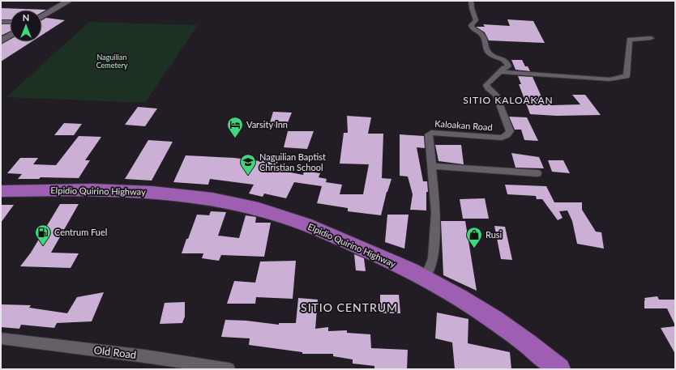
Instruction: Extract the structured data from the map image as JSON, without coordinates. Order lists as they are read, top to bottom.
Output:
{
  "streets": {
    "highway": ["Elpidio Quirino Highway"],
    "street": ["Kaloakan Road", "Old Road"]
  },
  "crossings": [
    ["Kaloakan Road", "Elpidio Quirino Highway"]
  ],
  "districts": ["SITIO KALOAKAN", "SITIO CENTRUM"],
  "parks": ["Naguilian Cemetery"],
  "places": {
    "hotel": ["Varsity Inn"],
    "school or university": ["Naguilian Baptist Christian School"],
    "fuel station": ["Centrum Fuel"],
    "shop": ["Rusi"]
  },
  "north": "top"
}
